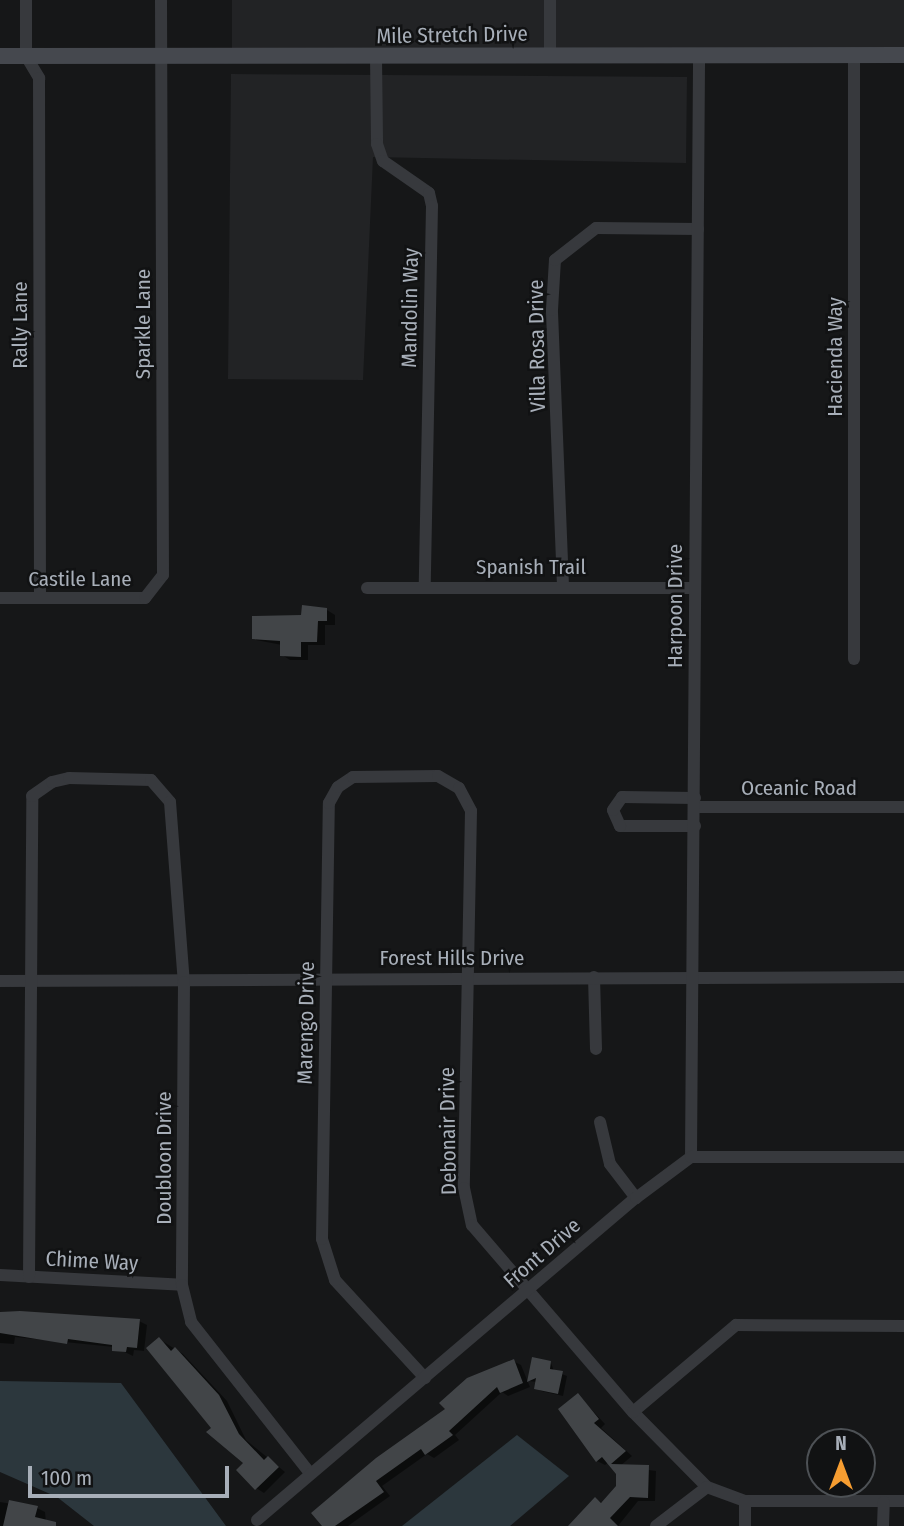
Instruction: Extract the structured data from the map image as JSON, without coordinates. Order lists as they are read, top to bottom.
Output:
{
  "streets": {
    "street": [
      "Mile Stretch Drive",
      "Mandolin Way",
      "Sparkle Lane",
      "Rally Lane",
      "Villa Rosa Drive",
      "Hacienda Way",
      "Spanish Trail",
      "Castile Lane",
      "Harpoon Drive",
      "Oceanic Road",
      "Forest Hills Drive",
      "Marengo Drive",
      "Debonair Drive",
      "Doubloon Drive",
      "Front Drive",
      "Chime Way"
    ]
  },
  "crossings": [
    ["Mile Stretch Drive", "Mandolin Way"],
    ["Mile Stretch Drive", "Sparkle Lane"],
    ["Mile Stretch Drive", "Rally Lane"],
    ["Mile Stretch Drive", "Hacienda Way"],
    ["Mile Stretch Drive", "Harpoon Drive"],
    ["Mandolin Way", "Spanish Trail"],
    ["Sparkle Lane", "Castile Lane"],
    ["Rally Lane", "Castile Lane"],
    ["Villa Rosa Drive", "Spanish Trail"],
    ["Villa Rosa Drive", "Harpoon Drive"],
    ["Spanish Trail", "Harpoon Drive"],
    ["Harpoon Drive", "Oceanic Road"],
    ["Harpoon Drive", "Forest Hills Drive"],
    ["Harpoon Drive", "Front Drive"],
    ["Forest Hills Drive", "Marengo Drive"],
    ["Forest Hills Drive", "Debonair Drive"],
    ["Forest Hills Drive", "Doubloon Drive"],
    ["Marengo Drive", "Debonair Drive"],
    ["Marengo Drive", "Front Drive"],
    ["Debonair Drive", "Front Drive"],
    ["Doubloon Drive", "Front Drive"],
    ["Doubloon Drive", "Chime Way"]
  ],
  "scale_bar": "100 m",
  "north": "top"
}
